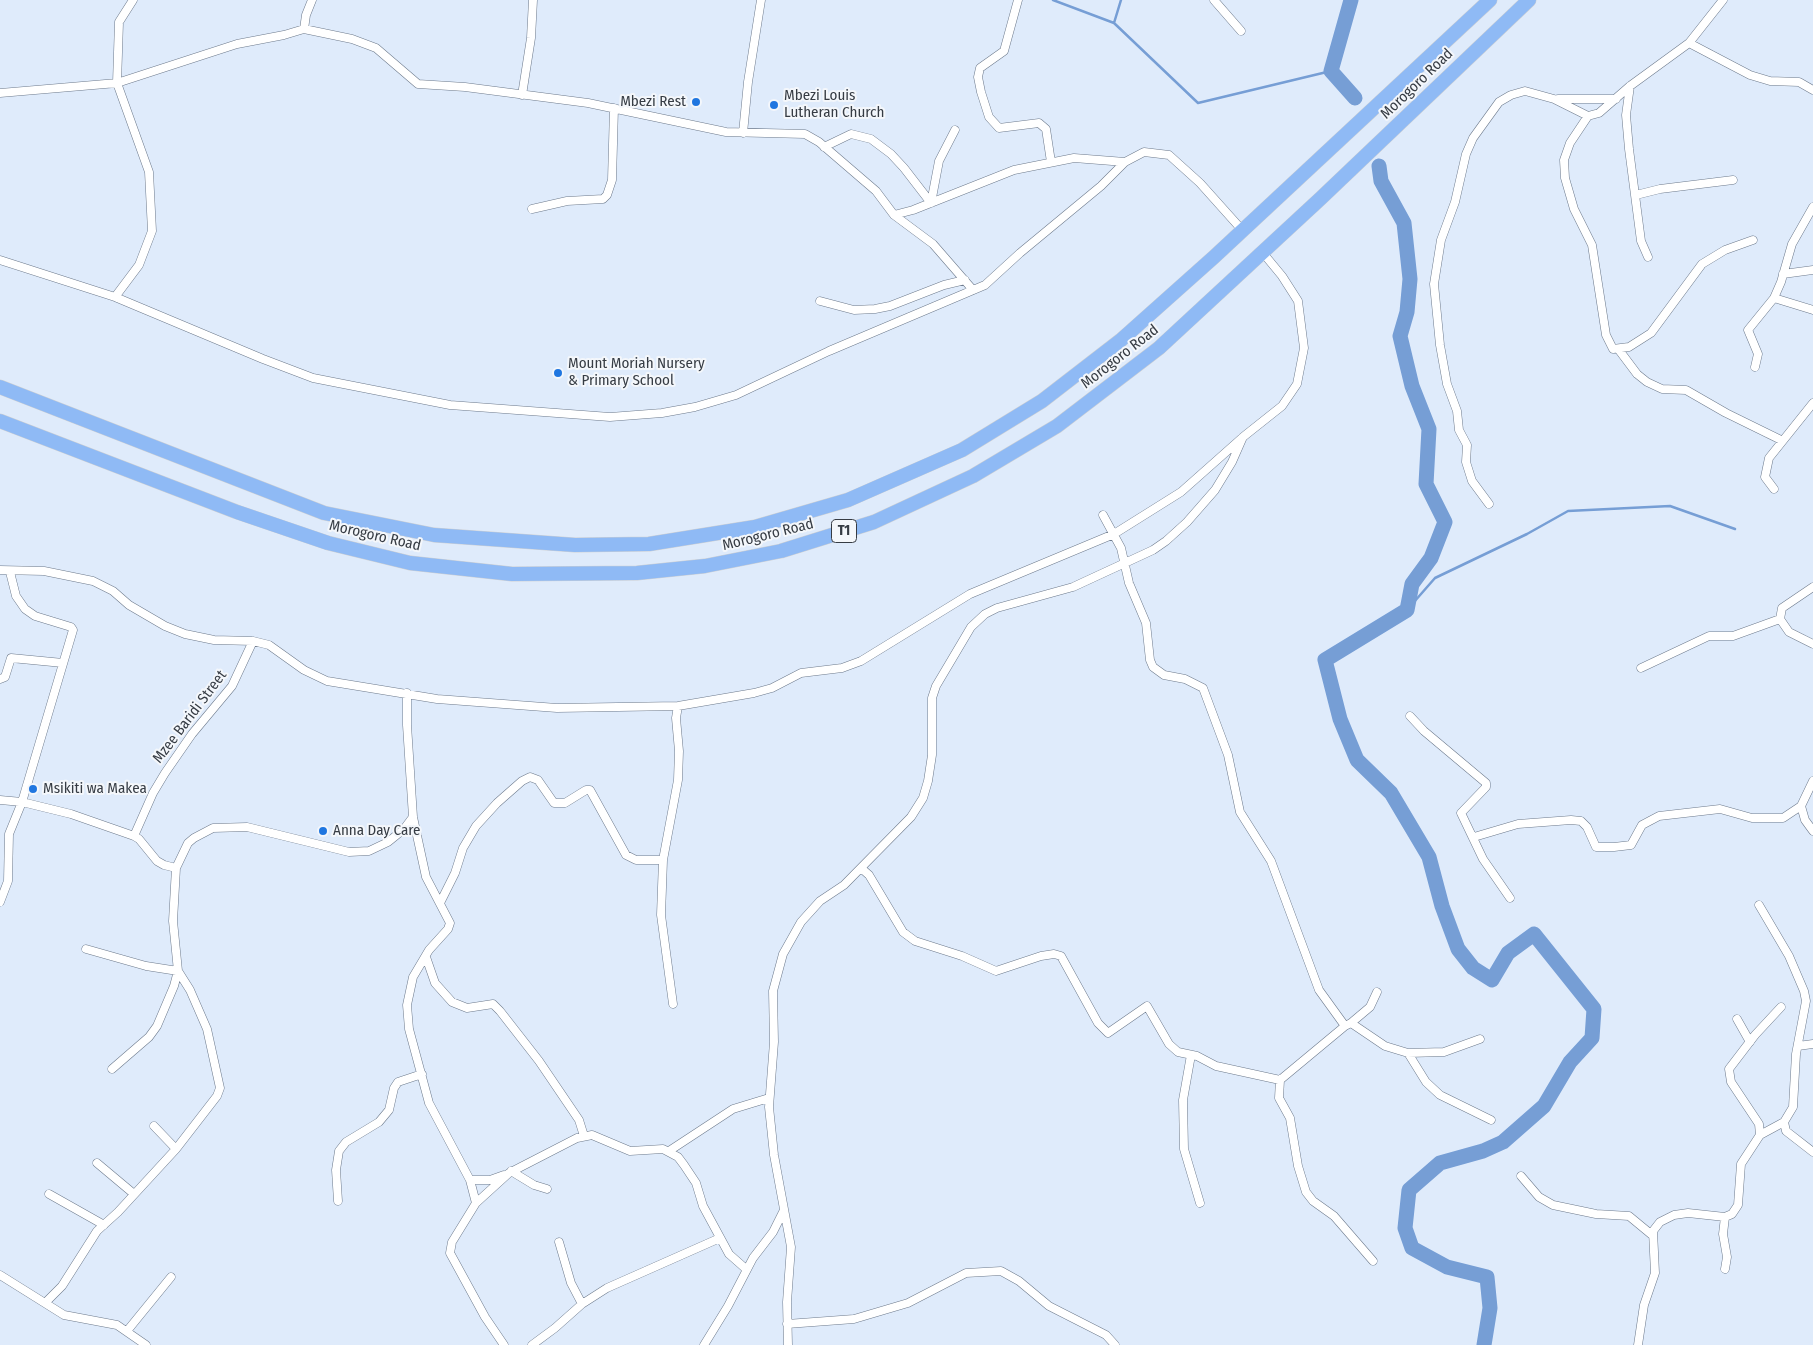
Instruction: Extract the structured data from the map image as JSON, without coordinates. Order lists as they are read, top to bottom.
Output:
{
  "streets": {
    "highway": ["Morogoro Road", "T1"],
    "street": ["Mzee Baridi Street"]
  },
  "places": [
    "Mbezi Rest",
    "Mbezi Louis Lutheran Church",
    "Mount Moriah Nursery & Primary School",
    "Msikiti wa Makea",
    "Anna Day Care"
  ]
}
